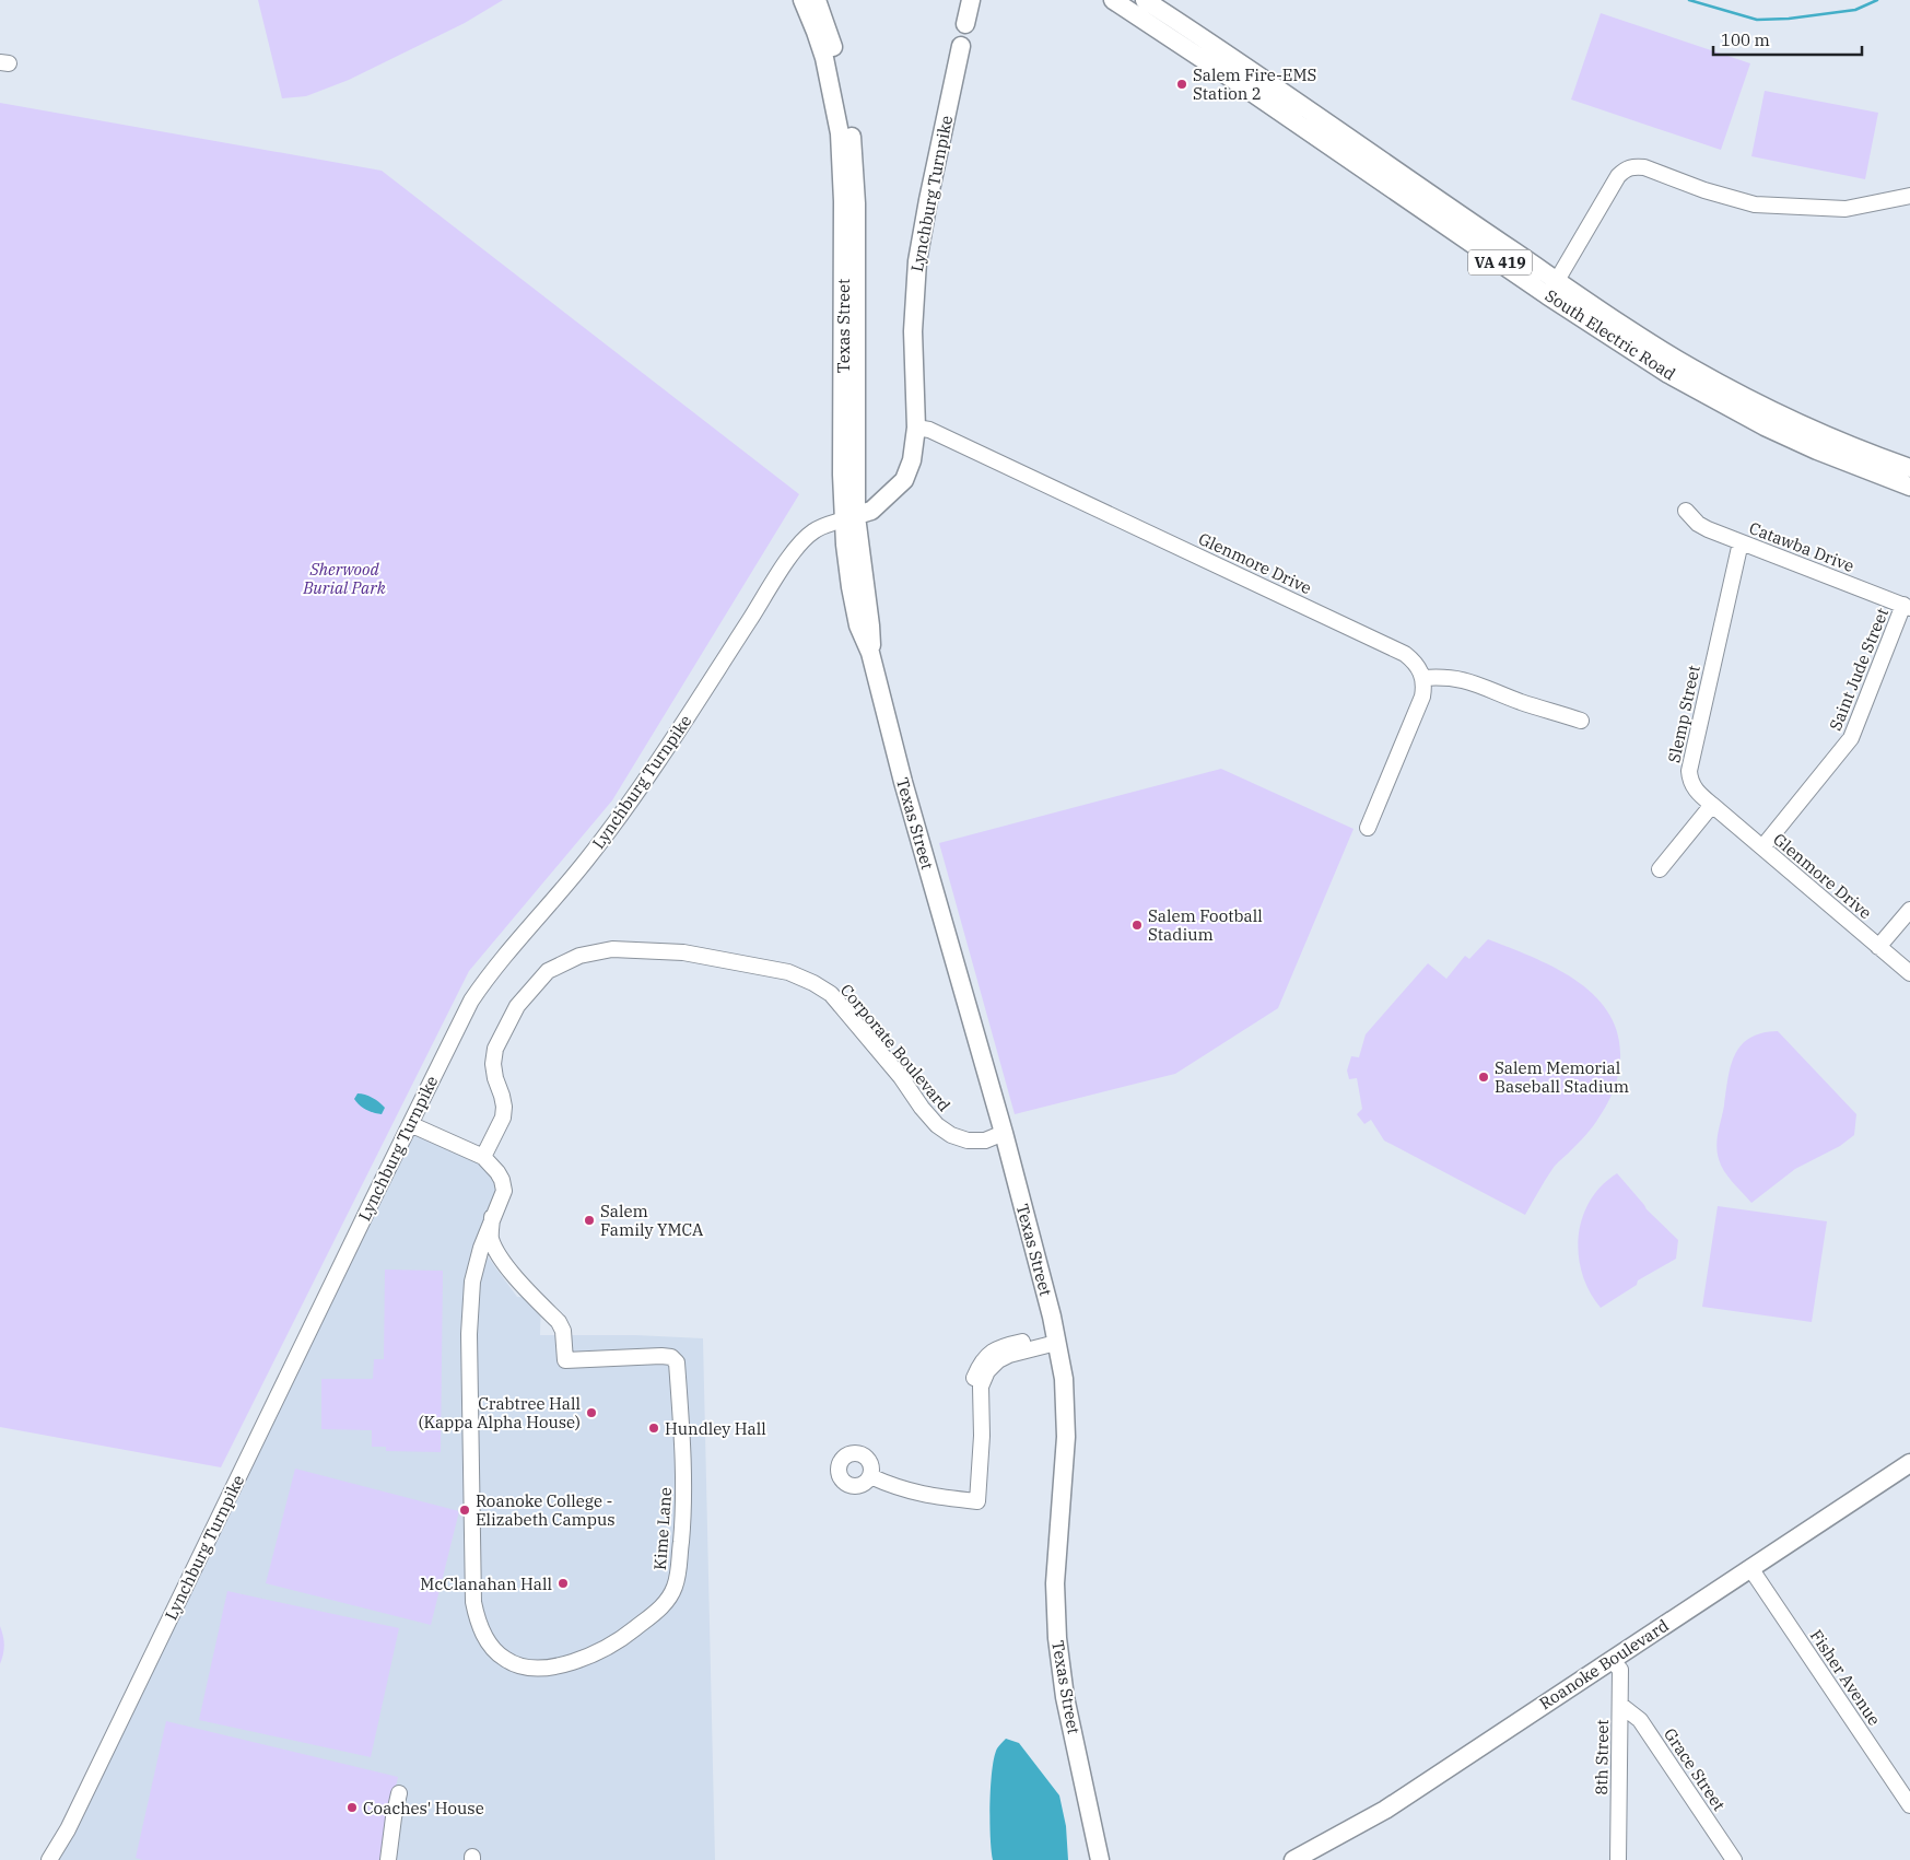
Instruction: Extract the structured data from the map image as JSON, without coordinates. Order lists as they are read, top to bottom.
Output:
{
  "streets": {
    "main road": [
      "Lynchburg Turnpike",
      "VA 419",
      "Texas Street",
      "South Electric Road",
      "Roanoke Boulevard"
    ],
    "street": [
      "Catawba Drive",
      "Glenmore Drive",
      "Saint Jude Street",
      "Slemp Street",
      "Corporate Boulevard",
      "Kime Lane",
      "Fisher Avenue",
      "8th Street",
      "Grace Street"
    ]
  },
  "crossings": [
    ["Lynchburg Turnpike", "Texas Street"],
    ["Lynchburg Turnpike", "Glenmore Drive"],
    ["Lynchburg Turnpike", "Kime Lane"],
    ["Texas Street", "Corporate Boulevard"],
    ["Catawba Drive", "Saint Jude Street"],
    ["Catawba Drive", "Slemp Street"],
    ["Glenmore Drive", "Saint Jude Street"],
    ["Glenmore Drive", "Slemp Street"],
    ["Corporate Boulevard", "Kime Lane"],
    ["Roanoke Boulevard", "Fisher Avenue"],
    ["Roanoke Boulevard", "8th Street"],
    ["8th Street", "Grace Street"]
  ],
  "parks": ["Sherwood Burial Park"],
  "places": [
    "Salem Fire-EMS Station 2",
    "Salem Football Stadium",
    "Salem Memorial Baseball Stadium",
    "Salem Family YMCA",
    "Crabtree Hall (Kappa Alpha House)",
    "Hundley Hall",
    "Roanoke College - Elizabeth Campus",
    "McClanahan Hall",
    "Coaches' House"
  ],
  "scale_bar": "100 m"
}
